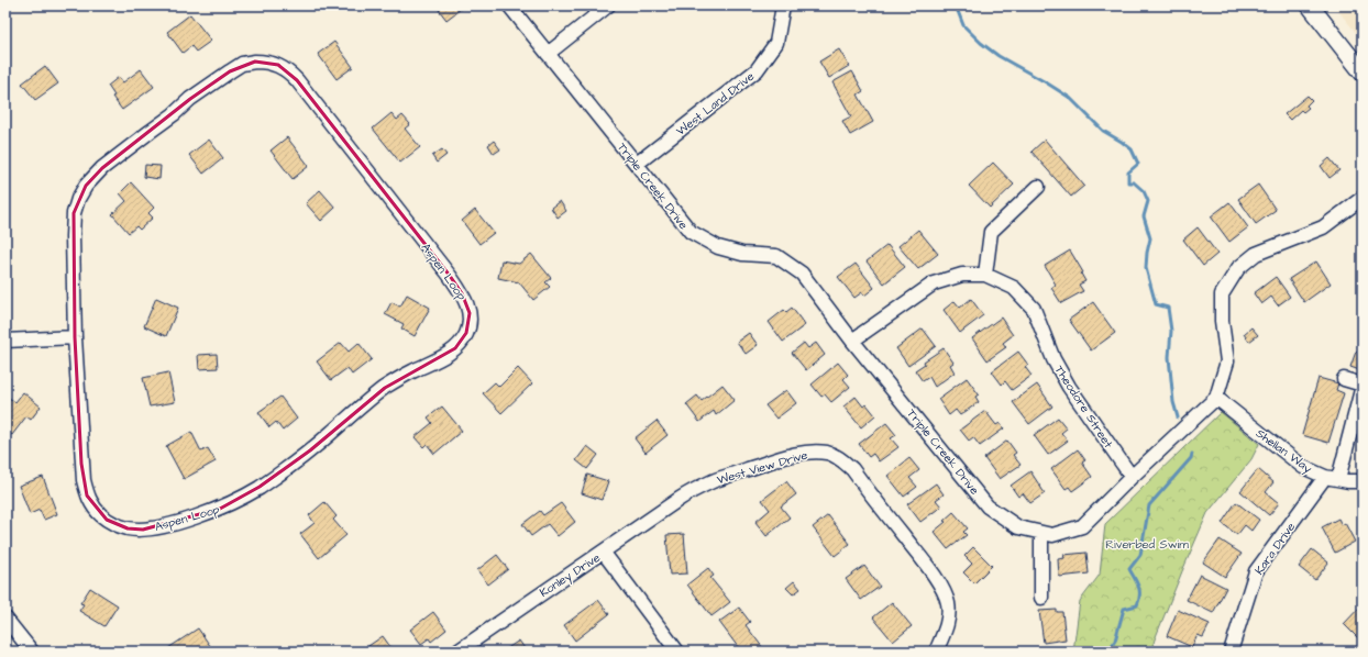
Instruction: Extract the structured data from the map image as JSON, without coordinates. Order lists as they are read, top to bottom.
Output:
{
  "streets": {
    "street": [
      "West Land Drive",
      "Triple Creek Drive",
      "Aspen Loop",
      "Theodore Street",
      "Shellan Way",
      "West View Drive",
      "Kara Drive",
      "Konley Drive"
    ]
  },
  "crossings": [
    ["West Land Drive", "Triple Creek Drive"],
    ["Triple Creek Drive", "Theodore Street"],
    ["Triple Creek Drive", "Shellan Way"],
    ["Shellan Way", "Kara Drive"],
    ["West View Drive", "Konley Drive"]
  ],
  "parks": ["Riverbed Swim"]
}
